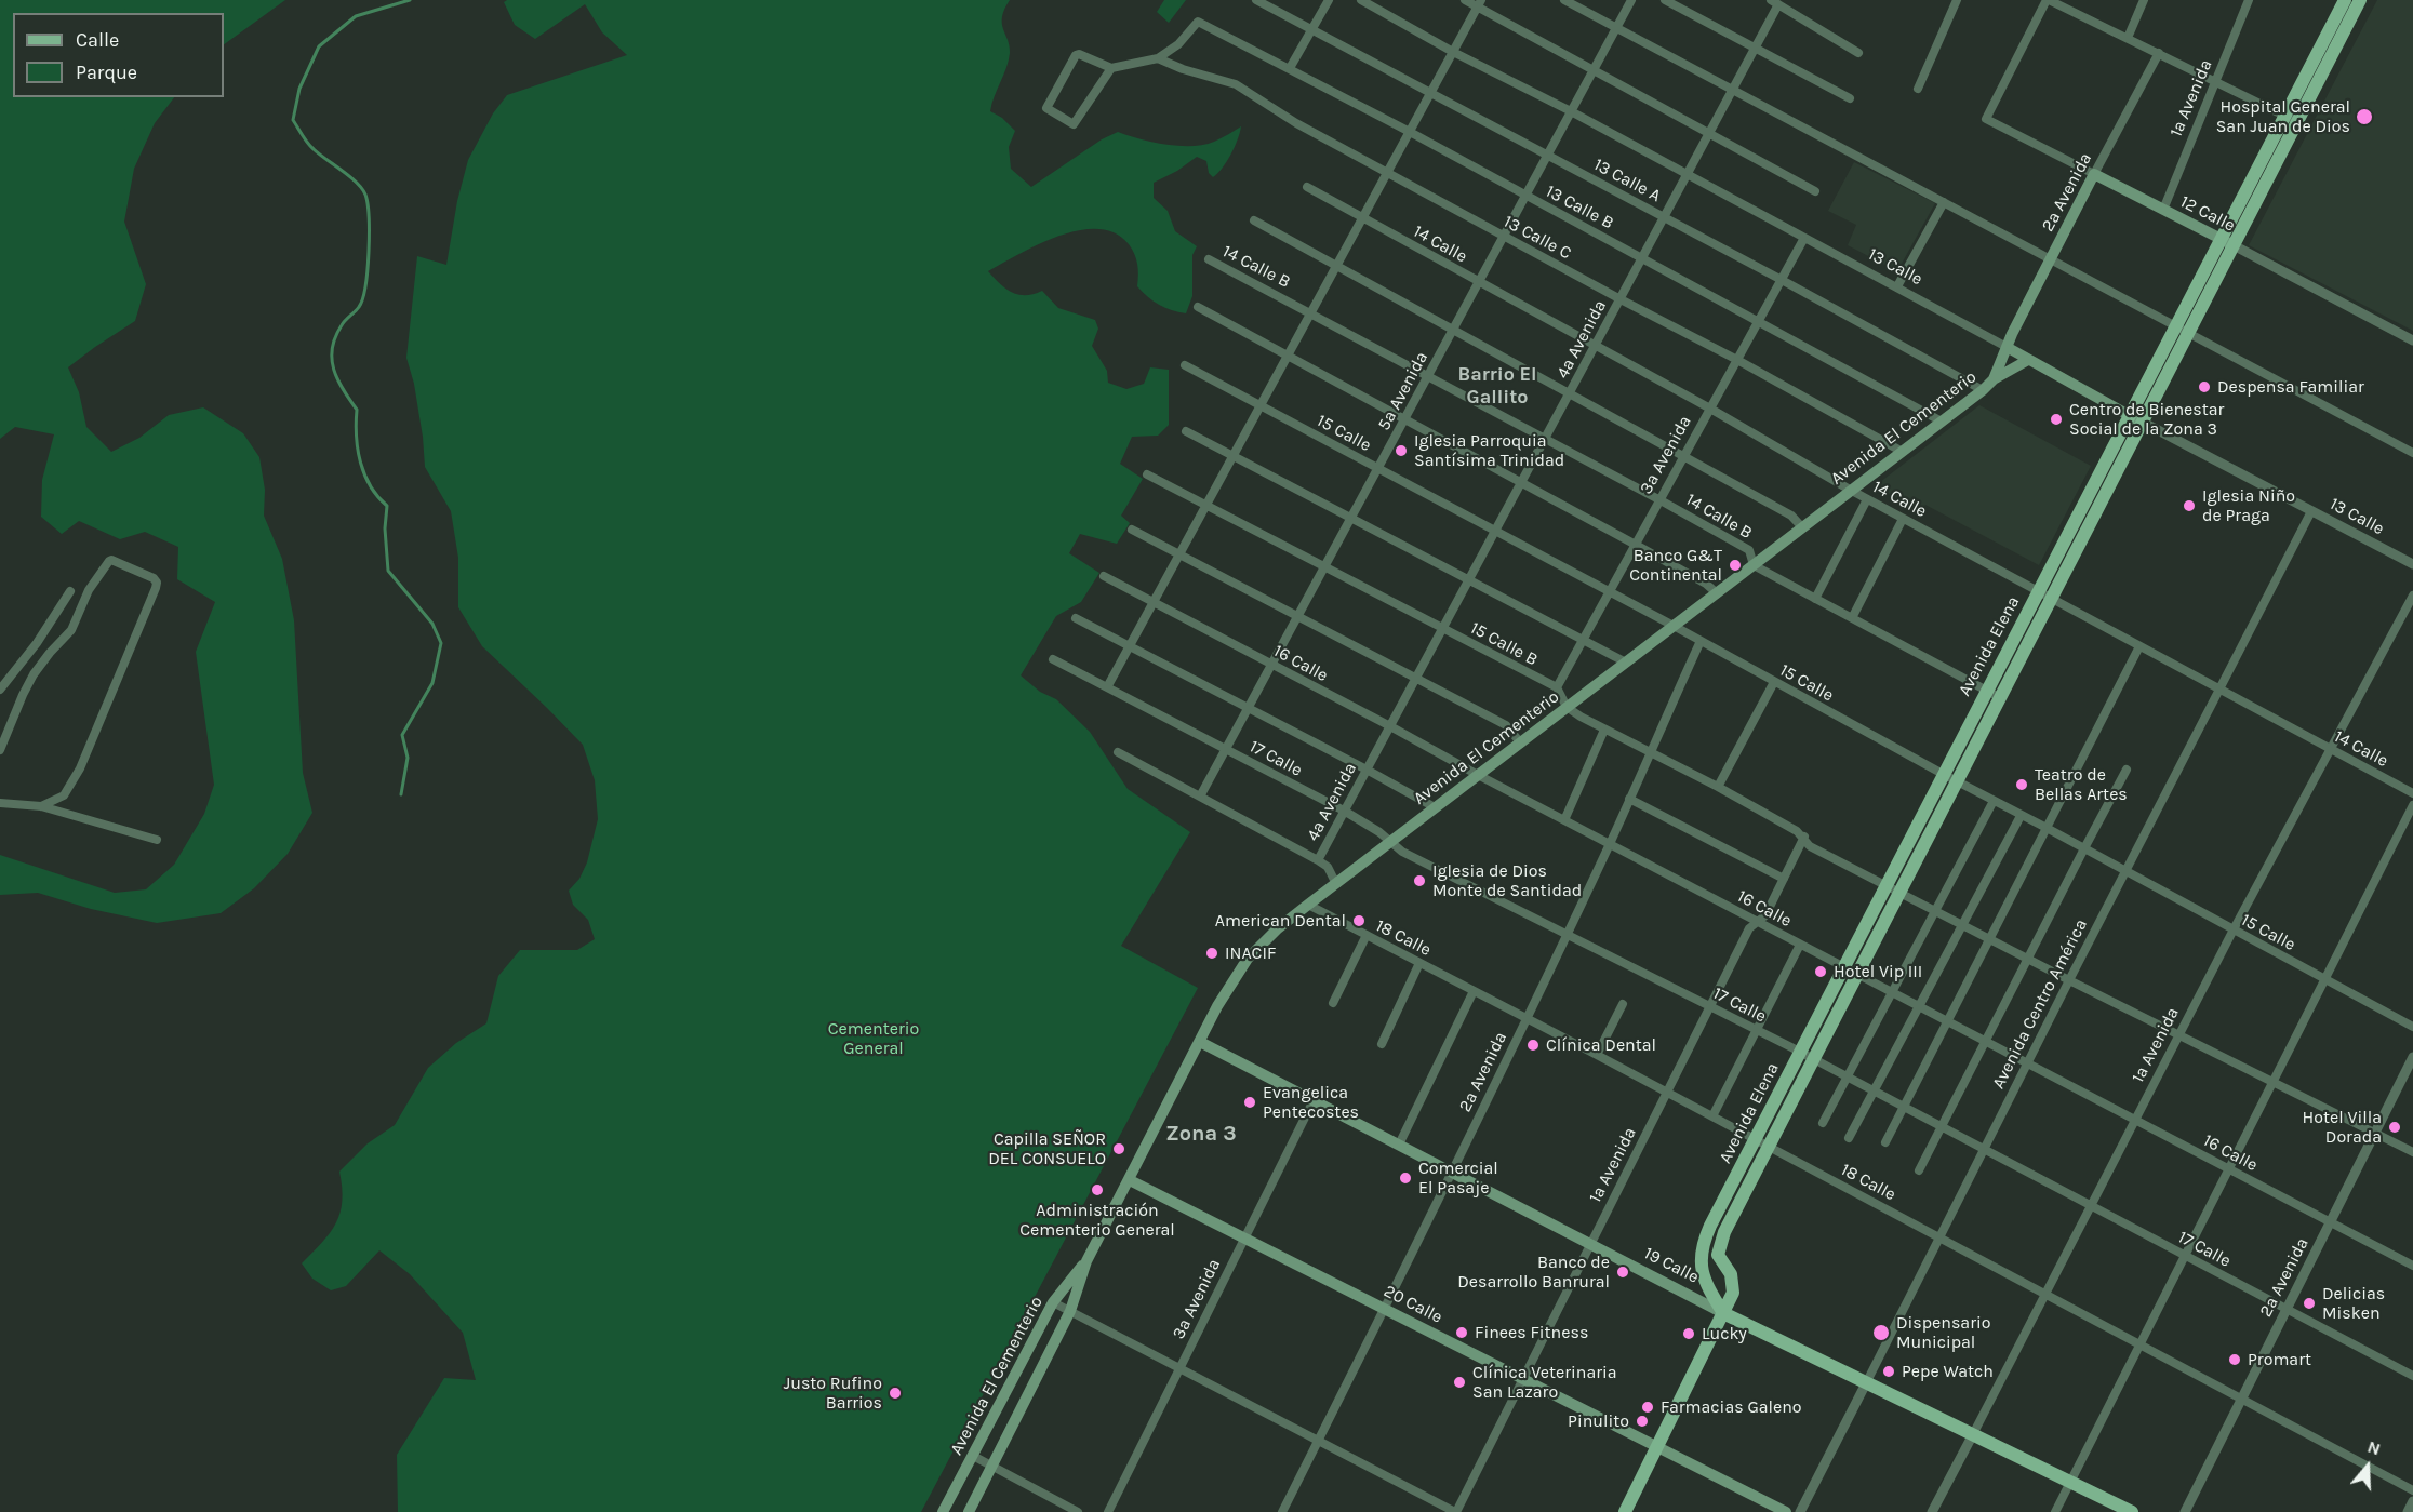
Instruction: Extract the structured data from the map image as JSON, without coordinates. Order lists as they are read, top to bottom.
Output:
{
  "streets": {
    "main road": [
      "2a Avenida",
      "12 Calle",
      "13 Calle",
      "Avenida El Cementerio",
      "Avenida Elena",
      "19 Calle",
      "20 Calle"
    ],
    "street": [
      "1a Avenida",
      "13 Calle A",
      "13 Calle B",
      "13 Calle C",
      "14 Calle",
      "14 Calle B",
      "4a Avenida",
      "5a Avenida",
      "15 Calle",
      "3a Avenida",
      "15 Calle B",
      "16 Calle",
      "17 Calle",
      "18 Calle",
      "Avenida Centro América"
    ]
  },
  "crossings": [
    ["1a Avenida", "12 Calle"],
    ["1a Avenida", "14 Calle"],
    ["1a Avenida", "15 Calle"],
    ["1a Avenida", "16 Calle"],
    ["1a Avenida", "17 Calle"],
    ["1a Avenida", "18 Calle"],
    ["1a Avenida", "19 Calle"],
    ["1a Avenida", "20 Calle"],
    ["13 Calle A", "4a Avenida"],
    ["13 Calle A", "5a Avenida"],
    ["13 Calle A", "Avenida El Cementerio"],
    ["13 Calle A", "3a Avenida"],
    ["2a Avenida", "12 Calle"],
    ["2a Avenida", "13 Calle"],
    ["2a Avenida", "Avenida El Cementerio"],
    ["2a Avenida", "15 Calle"],
    ["2a Avenida", "16 Calle"],
    ["2a Avenida", "17 Calle"],
    ["2a Avenida", "18 Calle"],
    ["2a Avenida", "19 Calle"],
    ["2a Avenida", "20 Calle"],
    ["13 Calle B", "13 Calle C"],
    ["13 Calle B", "4a Avenida"],
    ["13 Calle B", "5a Avenida"],
    ["13 Calle B", "Avenida El Cementerio"],
    ["13 Calle B", "3a Avenida"],
    ["12 Calle", "Avenida Elena"],
    ["13 Calle C", "4a Avenida"],
    ["13 Calle C", "5a Avenida"],
    ["13 Calle C", "Avenida El Cementerio"],
    ["13 Calle C", "3a Avenida"],
    ["14 Calle", "4a Avenida"],
    ["14 Calle", "5a Avenida"],
    ["14 Calle", "Avenida El Cementerio"],
    ["14 Calle", "3a Avenida"],
    ["14 Calle", "Avenida Elena"],
    ["14 Calle", "Avenida Centro América"],
    ["14 Calle B", "4a Avenida"],
    ["14 Calle B", "5a Avenida"],
    ["14 Calle B", "Avenida El Cementerio"],
    ["14 Calle B", "3a Avenida"],
    ["14 Calle B", "Avenida Elena"],
    ["13 Calle", "4a Avenida"],
    ["13 Calle", "5a Avenida"],
    ["13 Calle", "Avenida El Cementerio"],
    ["13 Calle", "3a Avenida"],
    ["13 Calle", "Avenida Elena"],
    ["13 Calle", "Avenida Centro América"],
    ["4a Avenida", "15 Calle"],
    ["4a Avenida", "15 Calle B"],
    ["4a Avenida", "16 Calle"],
    ["4a Avenida", "17 Calle"],
    ["5a Avenida", "15 Calle"],
    ["5a Avenida", "15 Calle B"],
    ["5a Avenida", "16 Calle"],
    ["5a Avenida", "17 Calle"],
    ["Avenida El Cementerio", "15 Calle"],
    ["Avenida El Cementerio", "16 Calle"],
    ["Avenida El Cementerio", "17 Calle"],
    ["Avenida El Cementerio", "18 Calle"],
    ["Avenida El Cementerio", "19 Calle"],
    ["Avenida El Cementerio", "20 Calle"],
    ["15 Calle", "3a Avenida"],
    ["15 Calle", "Avenida Elena"],
    ["15 Calle", "Avenida Centro América"],
    ["3a Avenida", "15 Calle B"],
    ["3a Avenida", "19 Calle"],
    ["3a Avenida", "20 Calle"],
    ["Avenida Elena", "16 Calle"],
    ["Avenida Elena", "17 Calle"],
    ["Avenida Elena", "18 Calle"],
    ["Avenida Elena", "19 Calle"],
    ["Avenida Elena", "20 Calle"],
    ["16 Calle", "Avenida Centro América"],
    ["17 Calle", "Avenida Centro América"],
    ["18 Calle", "Avenida Centro América"],
    ["Avenida Centro América", "19 Calle"]
  ],
  "districts": ["Barrio El Gallito", "Zona 3"],
  "parks": ["Cementerio General"],
  "places": [
    "Hospital General San Juan de Dios",
    "Despensa Familiar",
    "Centro de Bienestar Social de la Zona 3",
    "Iglesia Parroquia Santísima Trinidad",
    "Iglesia Niño de Praga",
    "Banco G&T Continental",
    "Teatro de Bellas Artes",
    "Iglesia de Dios Monte de Santidad",
    "American Dental",
    "INACIF",
    "Hotel Vip III",
    "Clínica Dental",
    "Evangelica Pentecostes",
    "Hotel Villa Dorada",
    "Capilla SEÑOR DEL CONSUELO",
    "Comercial El Pasaje",
    "Administración Cementerio General",
    "Banco de Desarrollo Banrural",
    "Delicias Misken",
    "Finees Fitness",
    "Dispensario Municipal",
    "Lucky",
    "Promart",
    "Pepe Watch",
    "Clínica Veterinaria San Lazaro",
    "Justo Rufino Barrios",
    "Farmacias Galeno",
    "Pinulito"
  ],
  "legend": ["Calle", "Parque"],
  "north": "top"
}
